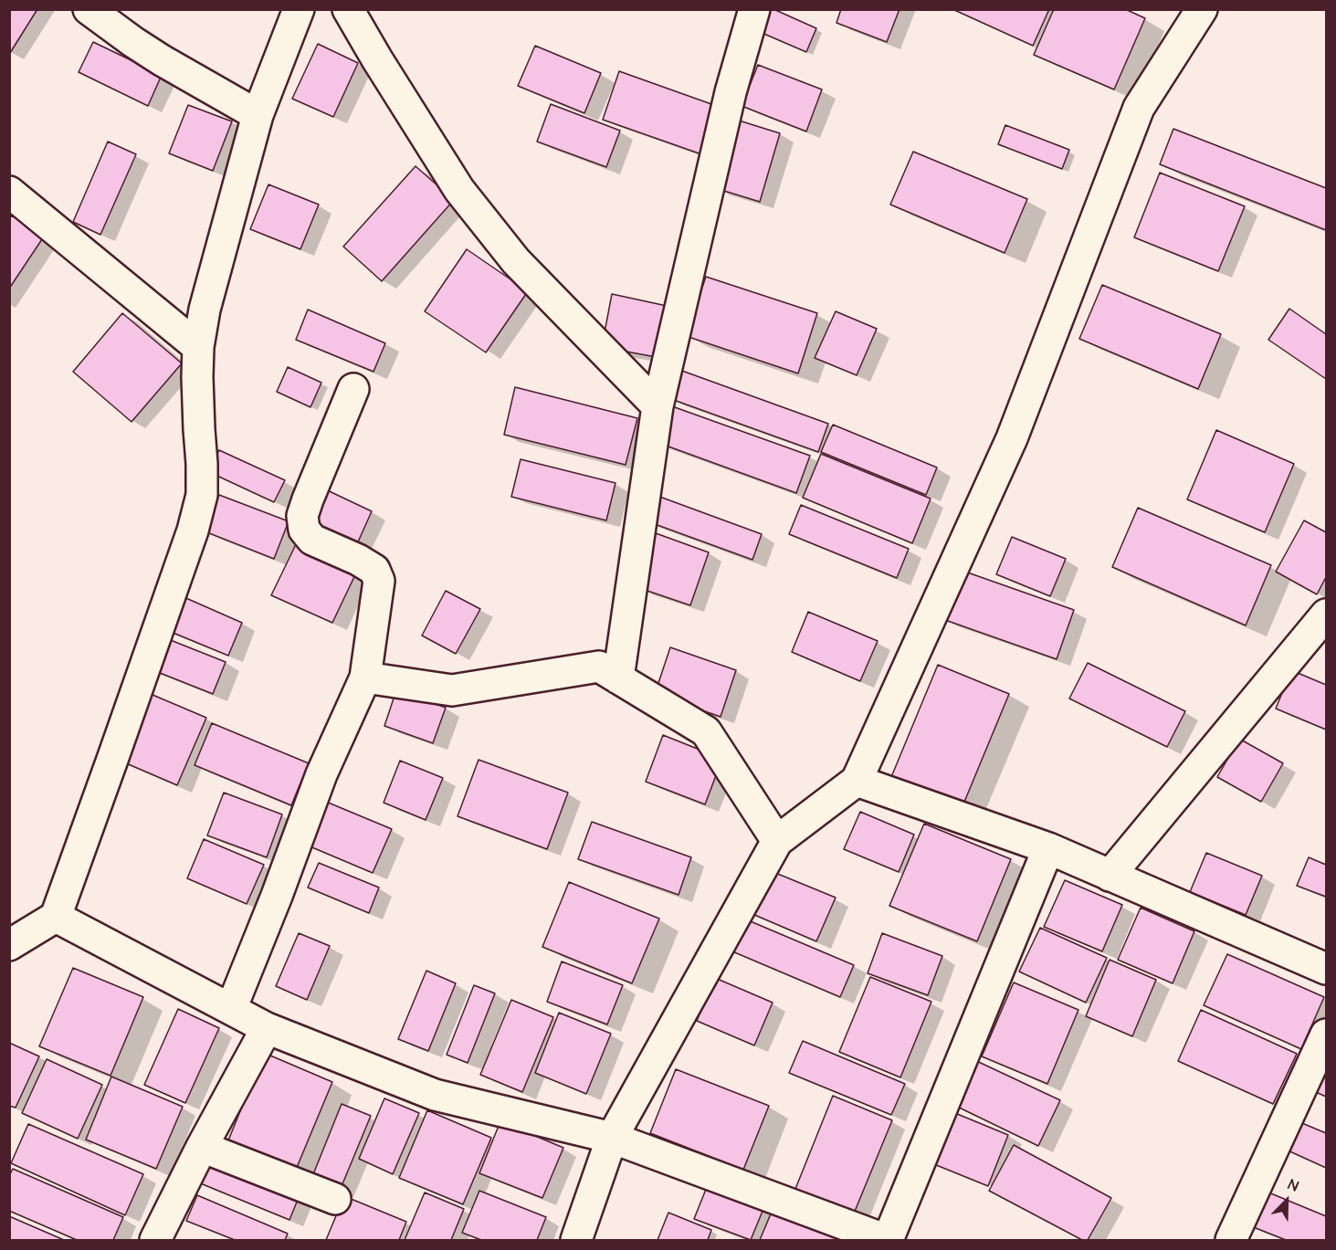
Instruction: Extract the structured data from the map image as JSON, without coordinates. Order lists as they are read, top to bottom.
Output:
{
  "north": "top right"
}
